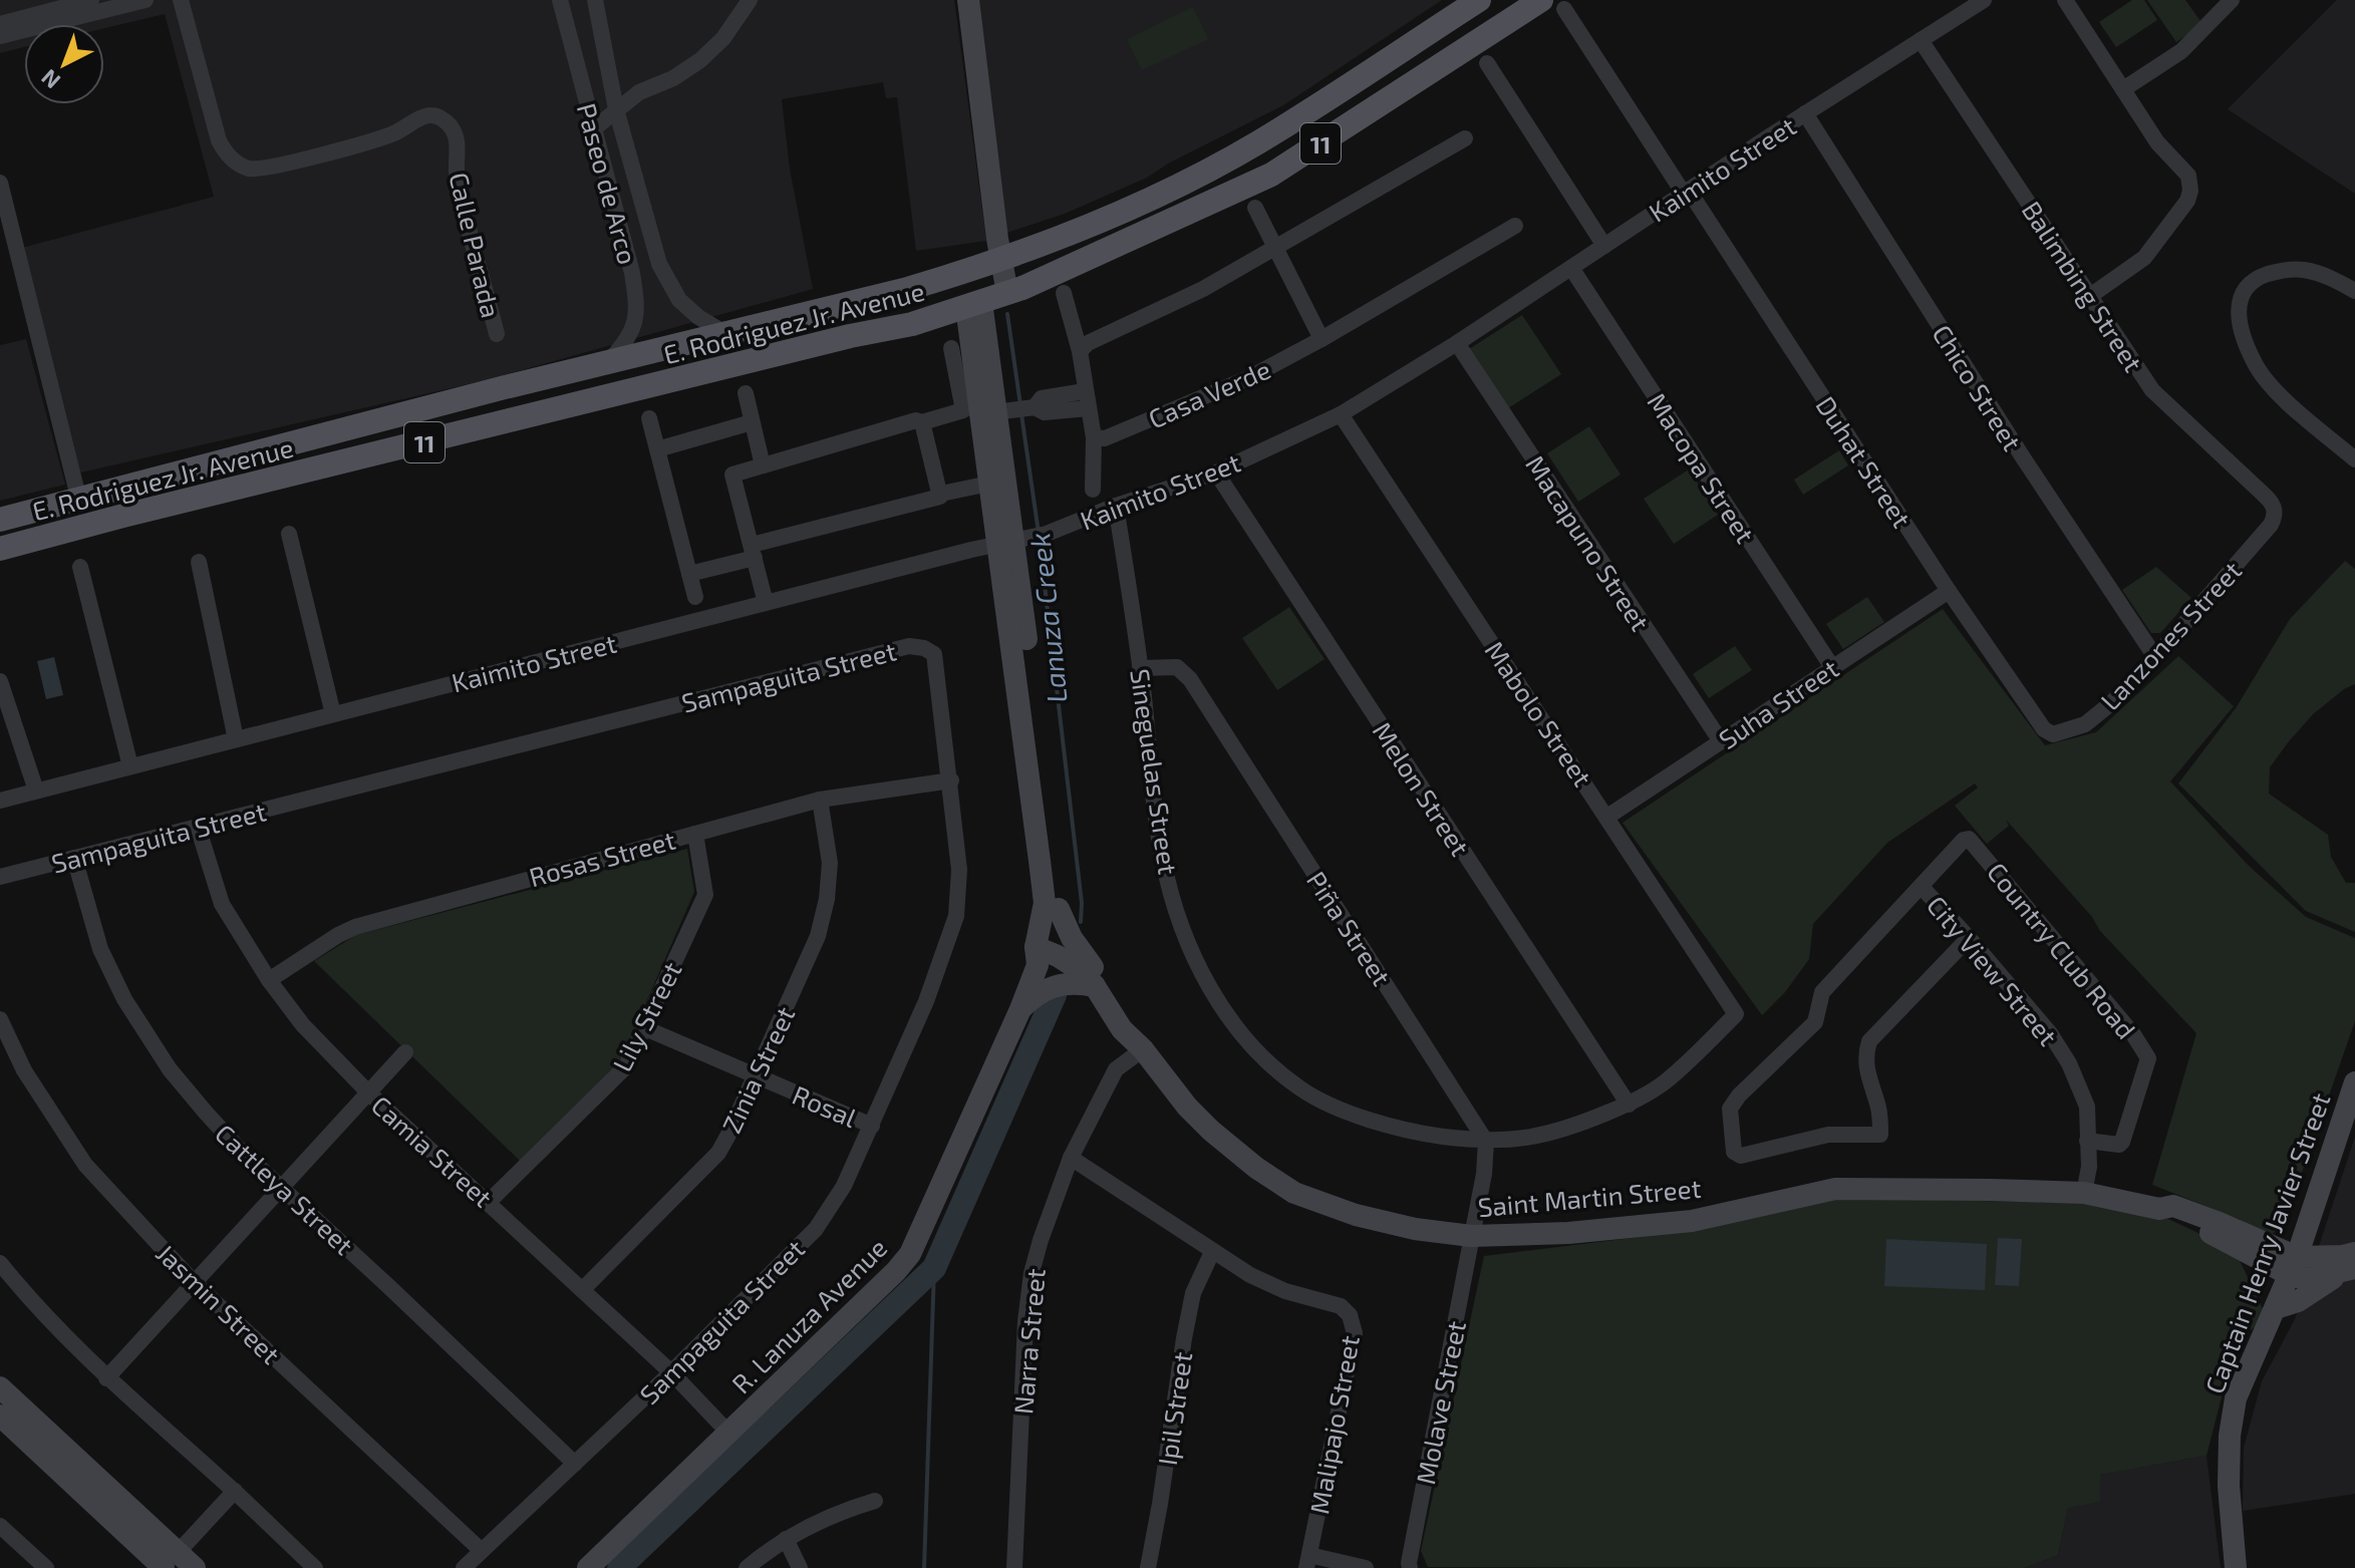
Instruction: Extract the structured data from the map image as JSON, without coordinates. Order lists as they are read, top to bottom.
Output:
{
  "streets": {
    "main road": [
      "11",
      "E. Rodriguez Jr. Avenue",
      "Saint Martin Street",
      "Captain Henry Javier Street",
      "R. Lanuza Avenue"
    ],
    "street": [
      "Kaimito Street",
      "Paseo de Arco",
      "Calle Parada",
      "Balimbing Street",
      "Chico Street",
      "Casa Verde",
      "Duhat Street",
      "Macopa Street",
      "Macapuno Street",
      "Lanzones Street",
      "Sampaguita Street",
      "Suha Street",
      "Mabolo Street",
      "Sineguelas Street",
      "Melon Street",
      "Rosas Street",
      "Piña Street",
      "Country Club Road",
      "City View Street",
      "Lily Street",
      "Zinia Street",
      "Rosal",
      "Camia Street",
      "Cattleya Street",
      "Jasmin Street",
      "Narra Street",
      "Molave Street",
      "Ipil Street",
      "Malipajo Street"
    ]
  },
  "crossings": [
    ["Kaimito Street", "Balimbing Street"],
    ["Kaimito Street", "Chico Street"],
    ["Kaimito Street", "Duhat Street"],
    ["Kaimito Street", "Macopa Street"],
    ["Kaimito Street", "Macapuno Street"],
    ["Kaimito Street", "Mabolo Street"],
    ["Kaimito Street", "Sineguelas Street"],
    ["Kaimito Street", "Melon Street"],
    ["Kaimito Street", "R. Lanuza Avenue"],
    ["Paseo de Arco", "E. Rodriguez Jr. Avenue"],
    ["Balimbing Street", "Lanzones Street"],
    ["E. Rodriguez Jr. Avenue", "R. Lanuza Avenue"],
    ["Chico Street", "Lanzones Street"],
    ["Duhat Street", "Lanzones Street"],
    ["Duhat Street", "Suha Street"],
    ["Macopa Street", "Suha Street"],
    ["Macapuno Street", "Suha Street"],
    ["Sampaguita Street", "Rosas Street"],
    ["Sampaguita Street", "Rosal"],
    ["Sampaguita Street", "Camia Street"],
    ["Sampaguita Street", "Cattleya Street"],
    ["Sampaguita Street", "Jasmin Street"],
    ["Suha Street", "Mabolo Street"],
    ["Mabolo Street", "Sineguelas Street"],
    ["Sineguelas Street", "Melon Street"],
    ["Sineguelas Street", "Piña Street"],
    ["Rosas Street", "Lily Street"],
    ["Rosas Street", "Zinia Street"],
    ["Rosas Street", "Camia Street"],
    ["Country Club Road", "City View Street"],
    ["City View Street", "Saint Martin Street"],
    ["Lily Street", "Rosal"],
    ["Lily Street", "Camia Street"],
    ["Zinia Street", "Rosal"],
    ["Zinia Street", "Camia Street"],
    ["Camia Street", "R. Lanuza Avenue"],
    ["Saint Martin Street", "Captain Henry Javier Street"],
    ["Saint Martin Street", "R. Lanuza Avenue"],
    ["Saint Martin Street", "Narra Street"],
    ["Saint Martin Street", "Molave Street"],
    ["Narra Street", "Malipajo Street"],
    ["Ipil Street", "Malipajo Street"]
  ],
  "water": ["Lanuza Creek"],
  "north": "bottom left"
}
